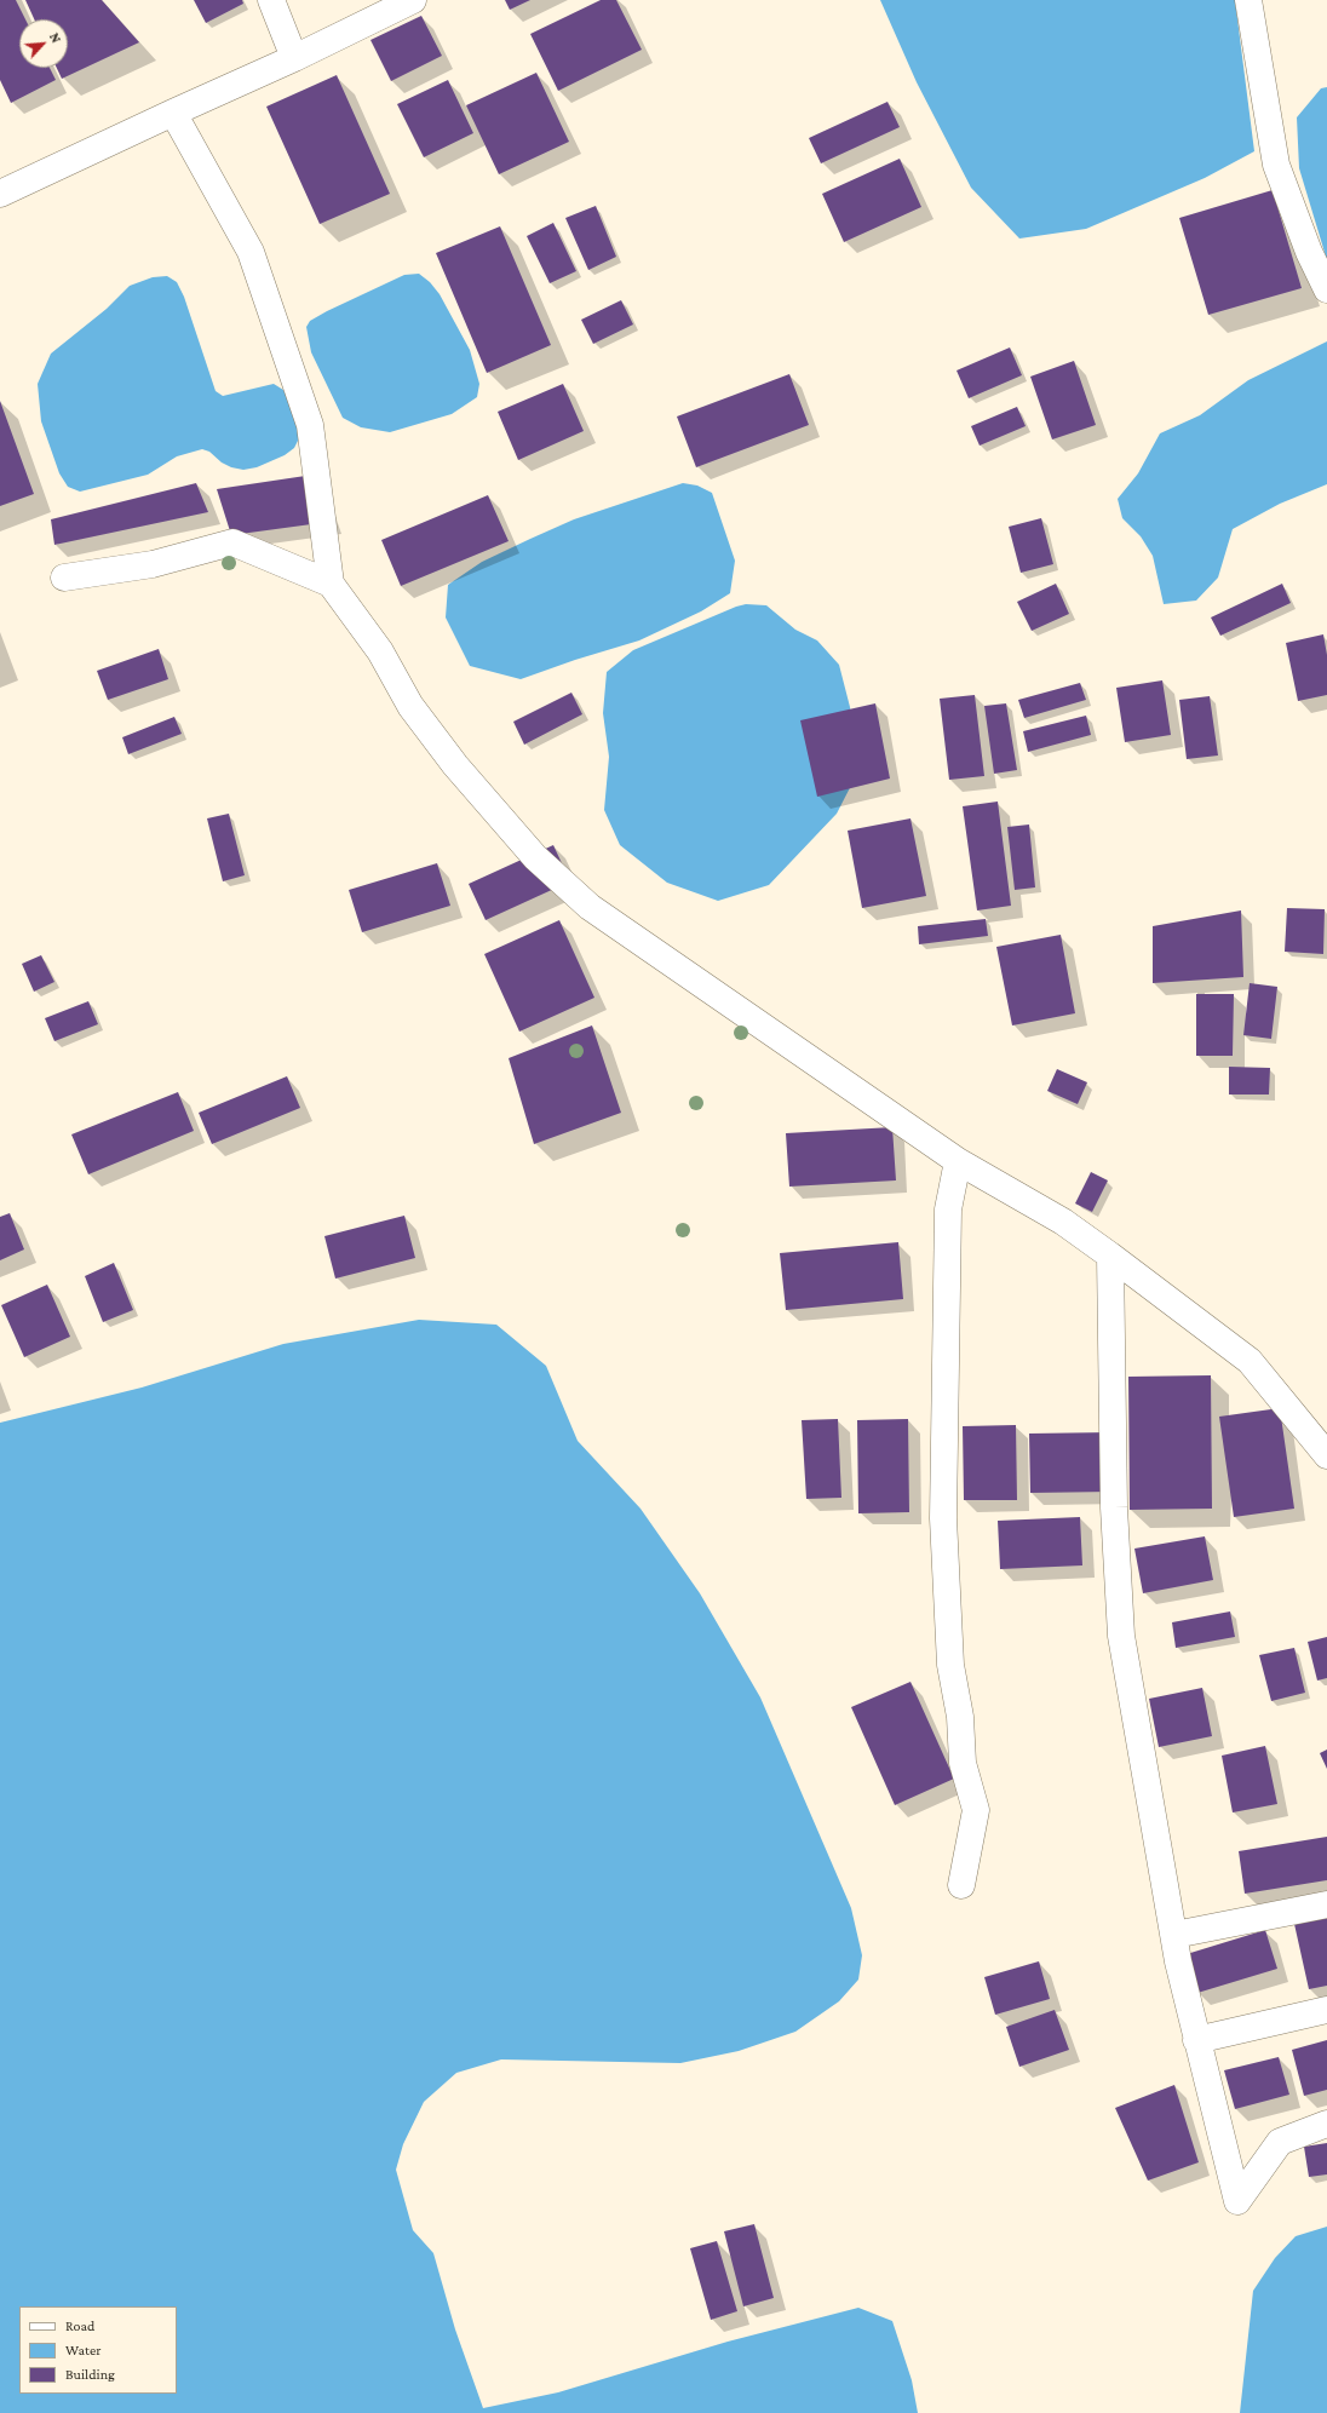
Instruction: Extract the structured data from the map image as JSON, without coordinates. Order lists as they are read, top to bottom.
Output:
{
  "legend": ["Road", "Water", "Building"],
  "north": "top right"
}
